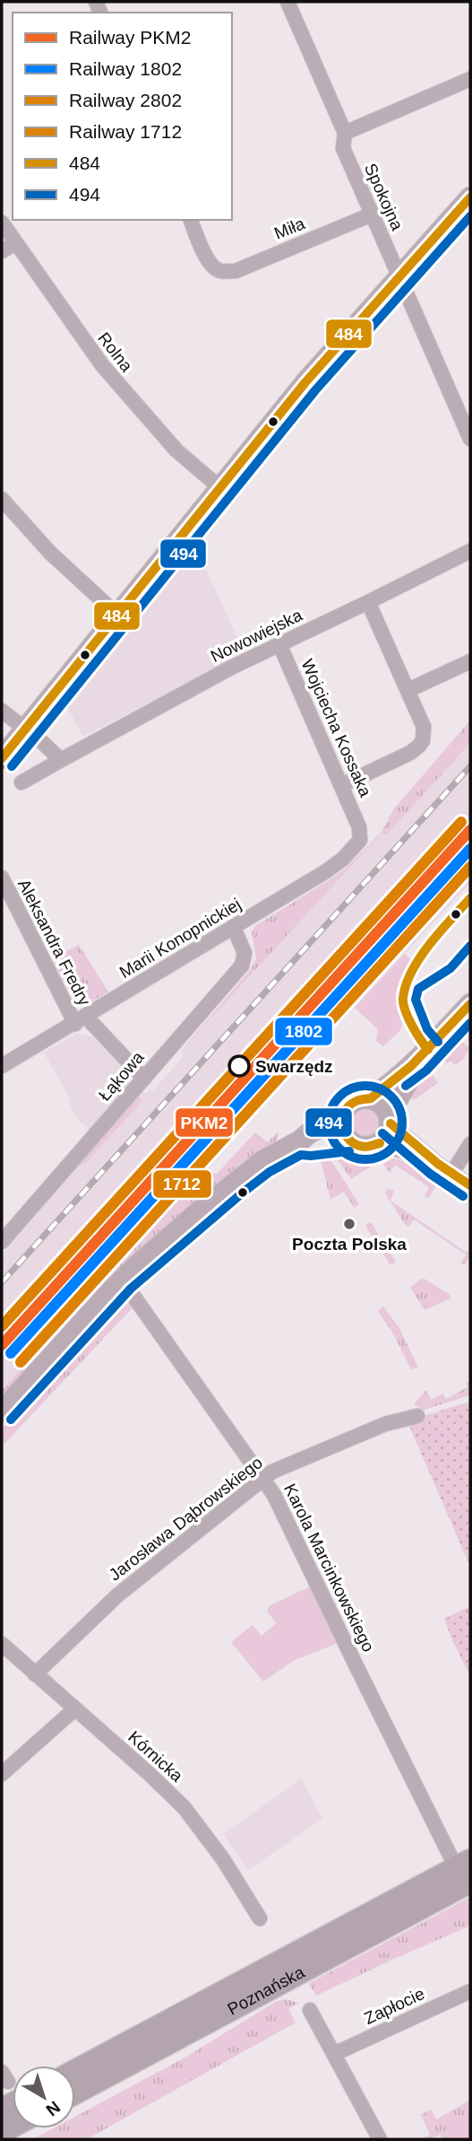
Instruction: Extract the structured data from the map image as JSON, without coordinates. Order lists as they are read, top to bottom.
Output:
{
  "streets": {
    "main road": ["Poznańska"],
    "street": [
      "Spokojna",
      "Miła",
      "Rolna",
      "Nowowiejska",
      "Wojciecha Kossaka",
      "Marii Konopnickiej",
      "Aleksandra Fredry",
      "Łąkowa",
      "Jarosława Dąbrowskiego",
      "Karola Marcinkowskiego",
      "Kórnicka",
      "Zapłocie"
    ]
  },
  "crossings": [
    ["Spokojna", "Miła"],
    ["Nowowiejska", "Wojciecha Kossaka"],
    ["Wojciecha Kossaka", "Marii Konopnickiej"],
    ["Marii Konopnickiej", "Aleksandra Fredry"],
    ["Marii Konopnickiej", "Łąkowa"],
    ["Aleksandra Fredry", "Łąkowa"],
    ["Jarosława Dąbrowskiego", "Karola Marcinkowskiego"],
    ["Jarosława Dąbrowskiego", "Kórnicka"],
    ["Karola Marcinkowskiego", "Poznańska"]
  ],
  "places": ["Swarzędz", "Poczta Polska"],
  "lines": [
    "transit line 484",
    "transit line 494",
    "rail line 2802",
    "rail line PKM2",
    "rail line 1802",
    "rail line 1712"
  ],
  "legend": [
    "Railway PKM2",
    "Railway 1802",
    "Railway 2802",
    "Railway 1712",
    "484",
    "494"
  ],
  "north": "bottom right"
}
